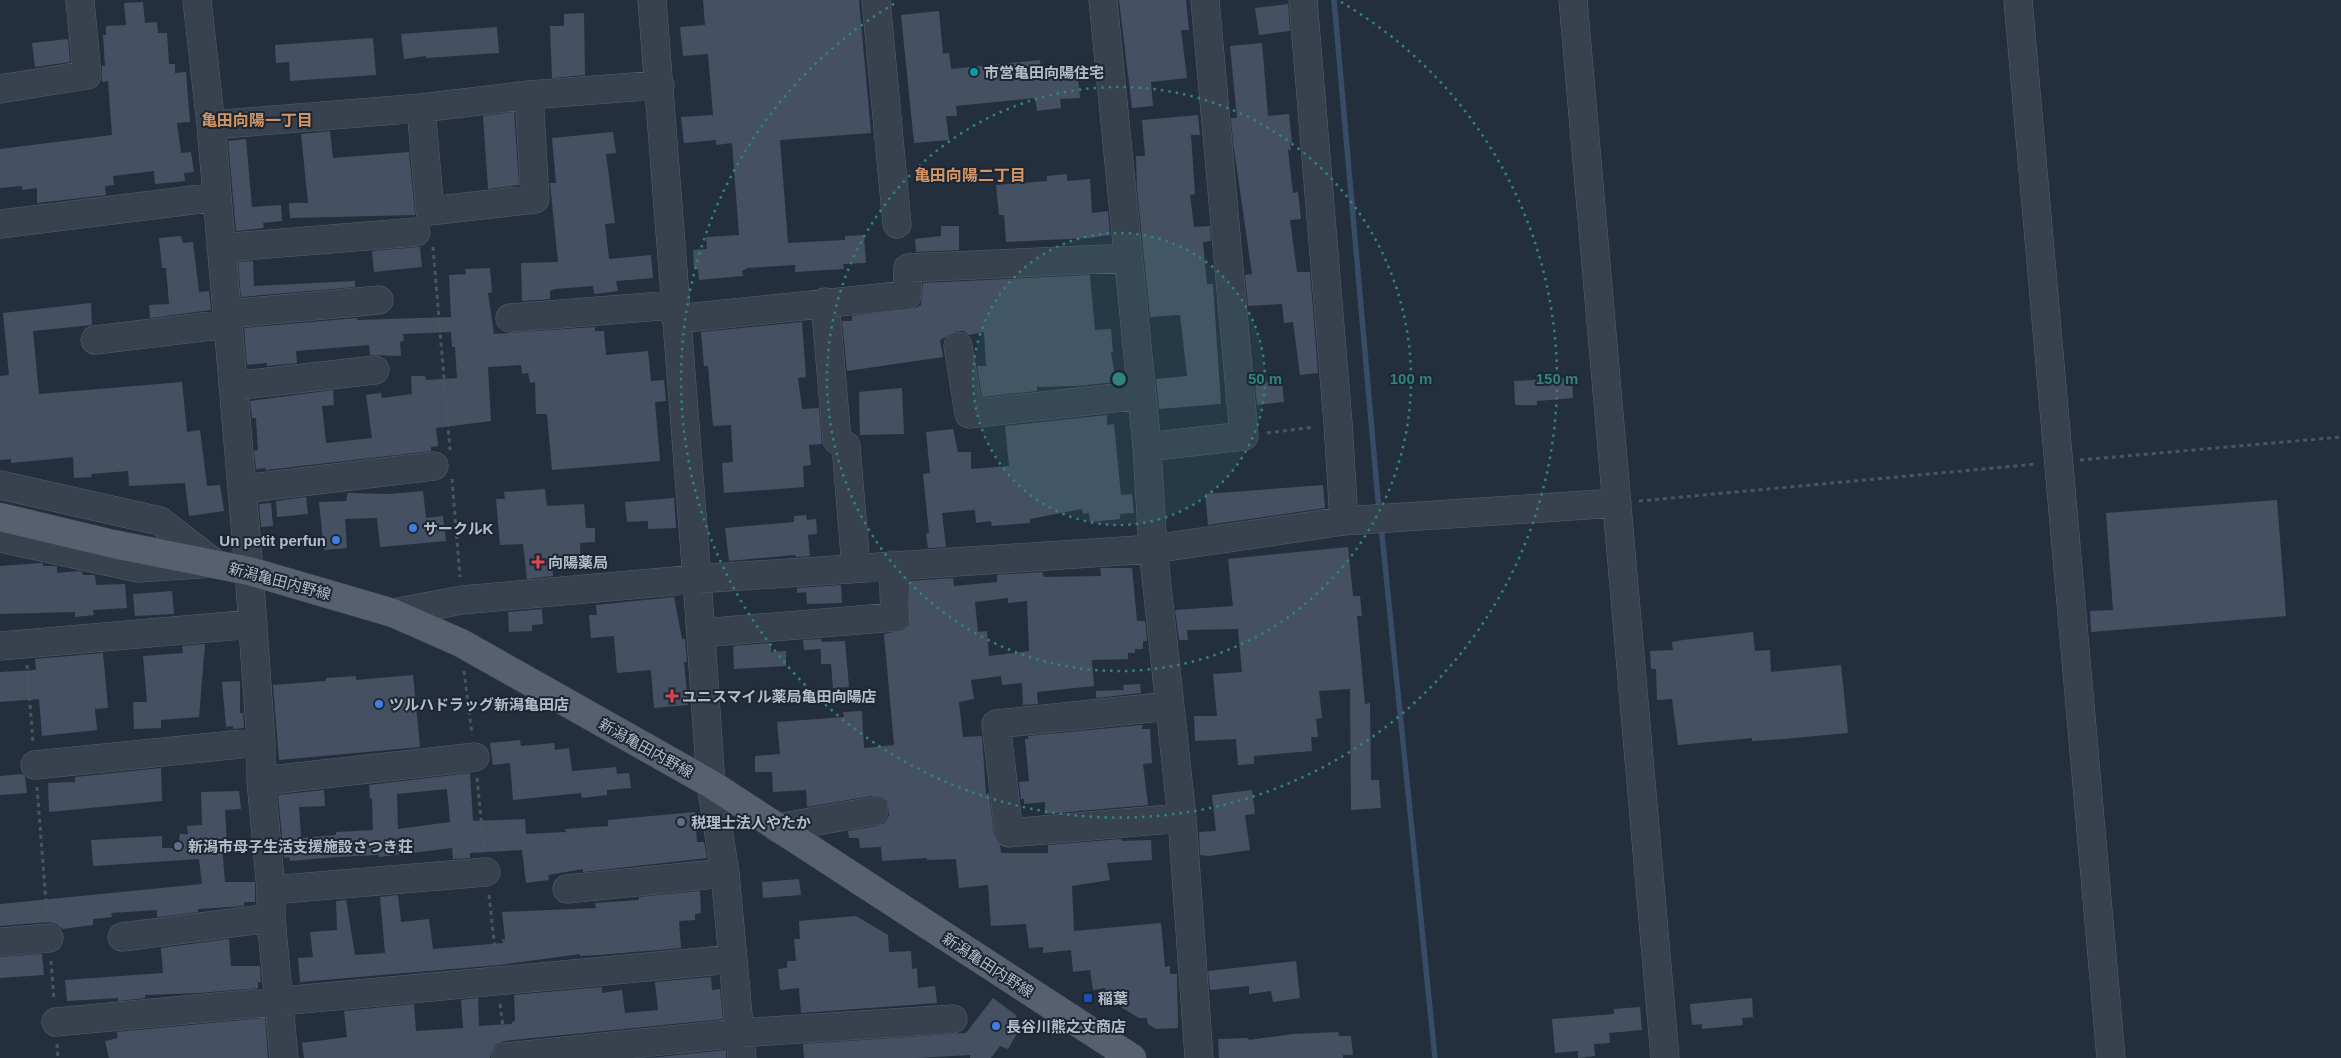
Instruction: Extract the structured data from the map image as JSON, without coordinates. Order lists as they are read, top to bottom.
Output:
{
  "streets": {
    "main road": ["新潟亀田内野線"]
  },
  "districts": ["亀田向陽一丁目", "亀田向陽二丁目"],
  "places": {
    "other": [
      "市営亀田向陽住宅",
      "サークルK",
      "Un petit perfun",
      "ツルハドラッグ新潟亀田店",
      "税理士法人やたか",
      "新潟市母子生活支援施設さつき荘",
      "長谷川熊之丈商店"
    ],
    "health": ["向陽薬局", "ユニスマイル薬局亀田向陽店"],
    "transit": ["稲葉"]
  },
  "rings": ["50 m", "100 m", "150 m"]
}
